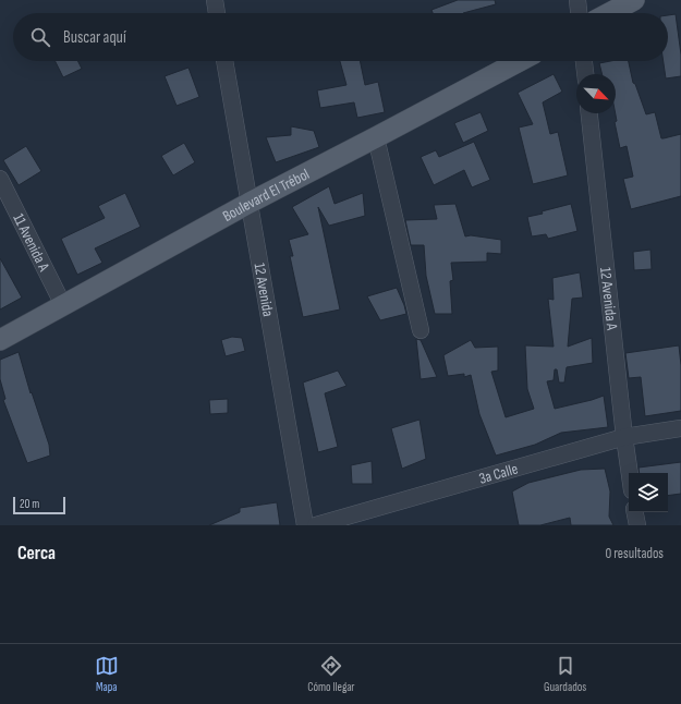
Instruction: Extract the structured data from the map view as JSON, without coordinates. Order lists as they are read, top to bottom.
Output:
{
  "streets": {
    "main road": ["Boulevard El Trébol"],
    "street": [
      "11 Avenida A",
      "12 Avenida",
      "12 Avenida A",
      "3a Calle"
    ]
  },
  "crossings": [
    ["Boulevard El Trébol", "11 Avenida A"],
    ["Boulevard El Trébol", "12 Avenida"],
    ["12 Avenida A", "3a Calle"]
  ],
  "scale_bar": "20 m",
  "north": "bottom right",
  "page": {
    "search": "Buscar aquí",
    "scale": "20 m",
    "heading": ["Cerca", "0 resultados"],
    "nav": ["Mapa", "Cómo llegar", "Guardados"]
  }
}
